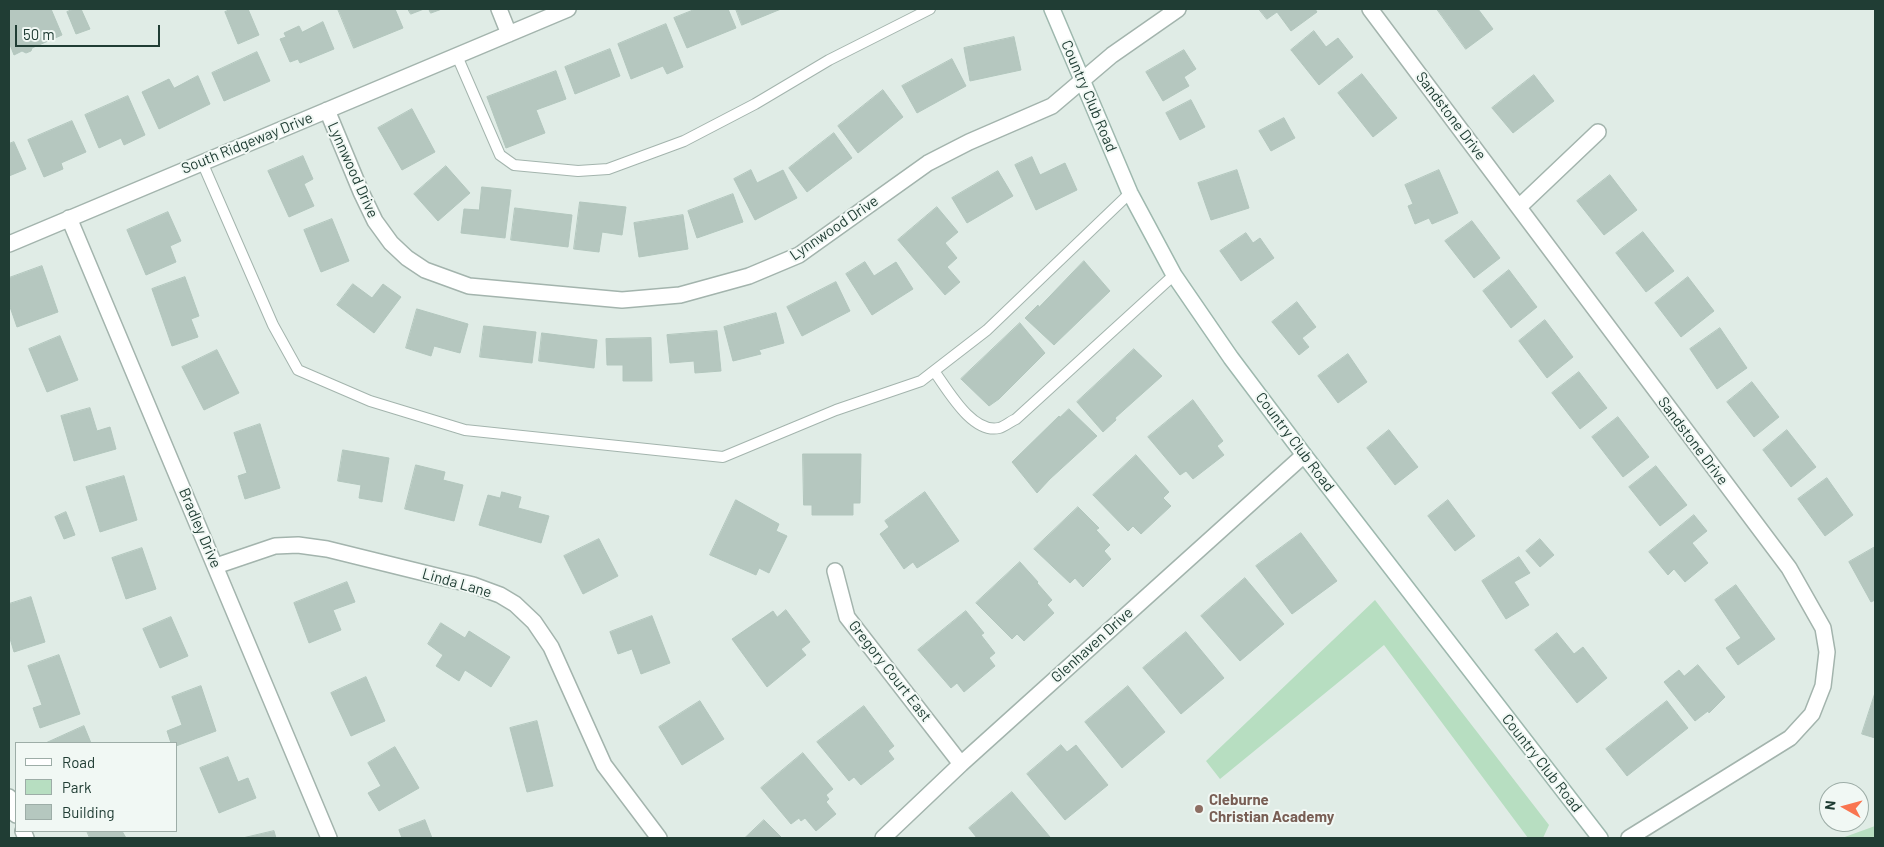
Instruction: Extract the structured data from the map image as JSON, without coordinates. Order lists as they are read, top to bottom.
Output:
{
  "streets": {
    "street": [
      "Country Club Road",
      "Sandstone Drive",
      "South Ridgeway Drive",
      "Lynnwood Drive",
      "Bradley Drive",
      "Linda Lane",
      "Glenhaven Drive",
      "Gregory Court East"
    ]
  },
  "crossings": [
    ["Country Club Road", "Lynnwood Drive"],
    ["Country Club Road", "Glenhaven Drive"],
    ["South Ridgeway Drive", "Lynnwood Drive"],
    ["South Ridgeway Drive", "Bradley Drive"],
    ["Bradley Drive", "Linda Lane"],
    ["Glenhaven Drive", "Gregory Court East"]
  ],
  "places": ["Cleburne Christian Academy"],
  "legend": ["Road", "Park", "Building"],
  "scale_bar": "50 m",
  "north": "left"
}
